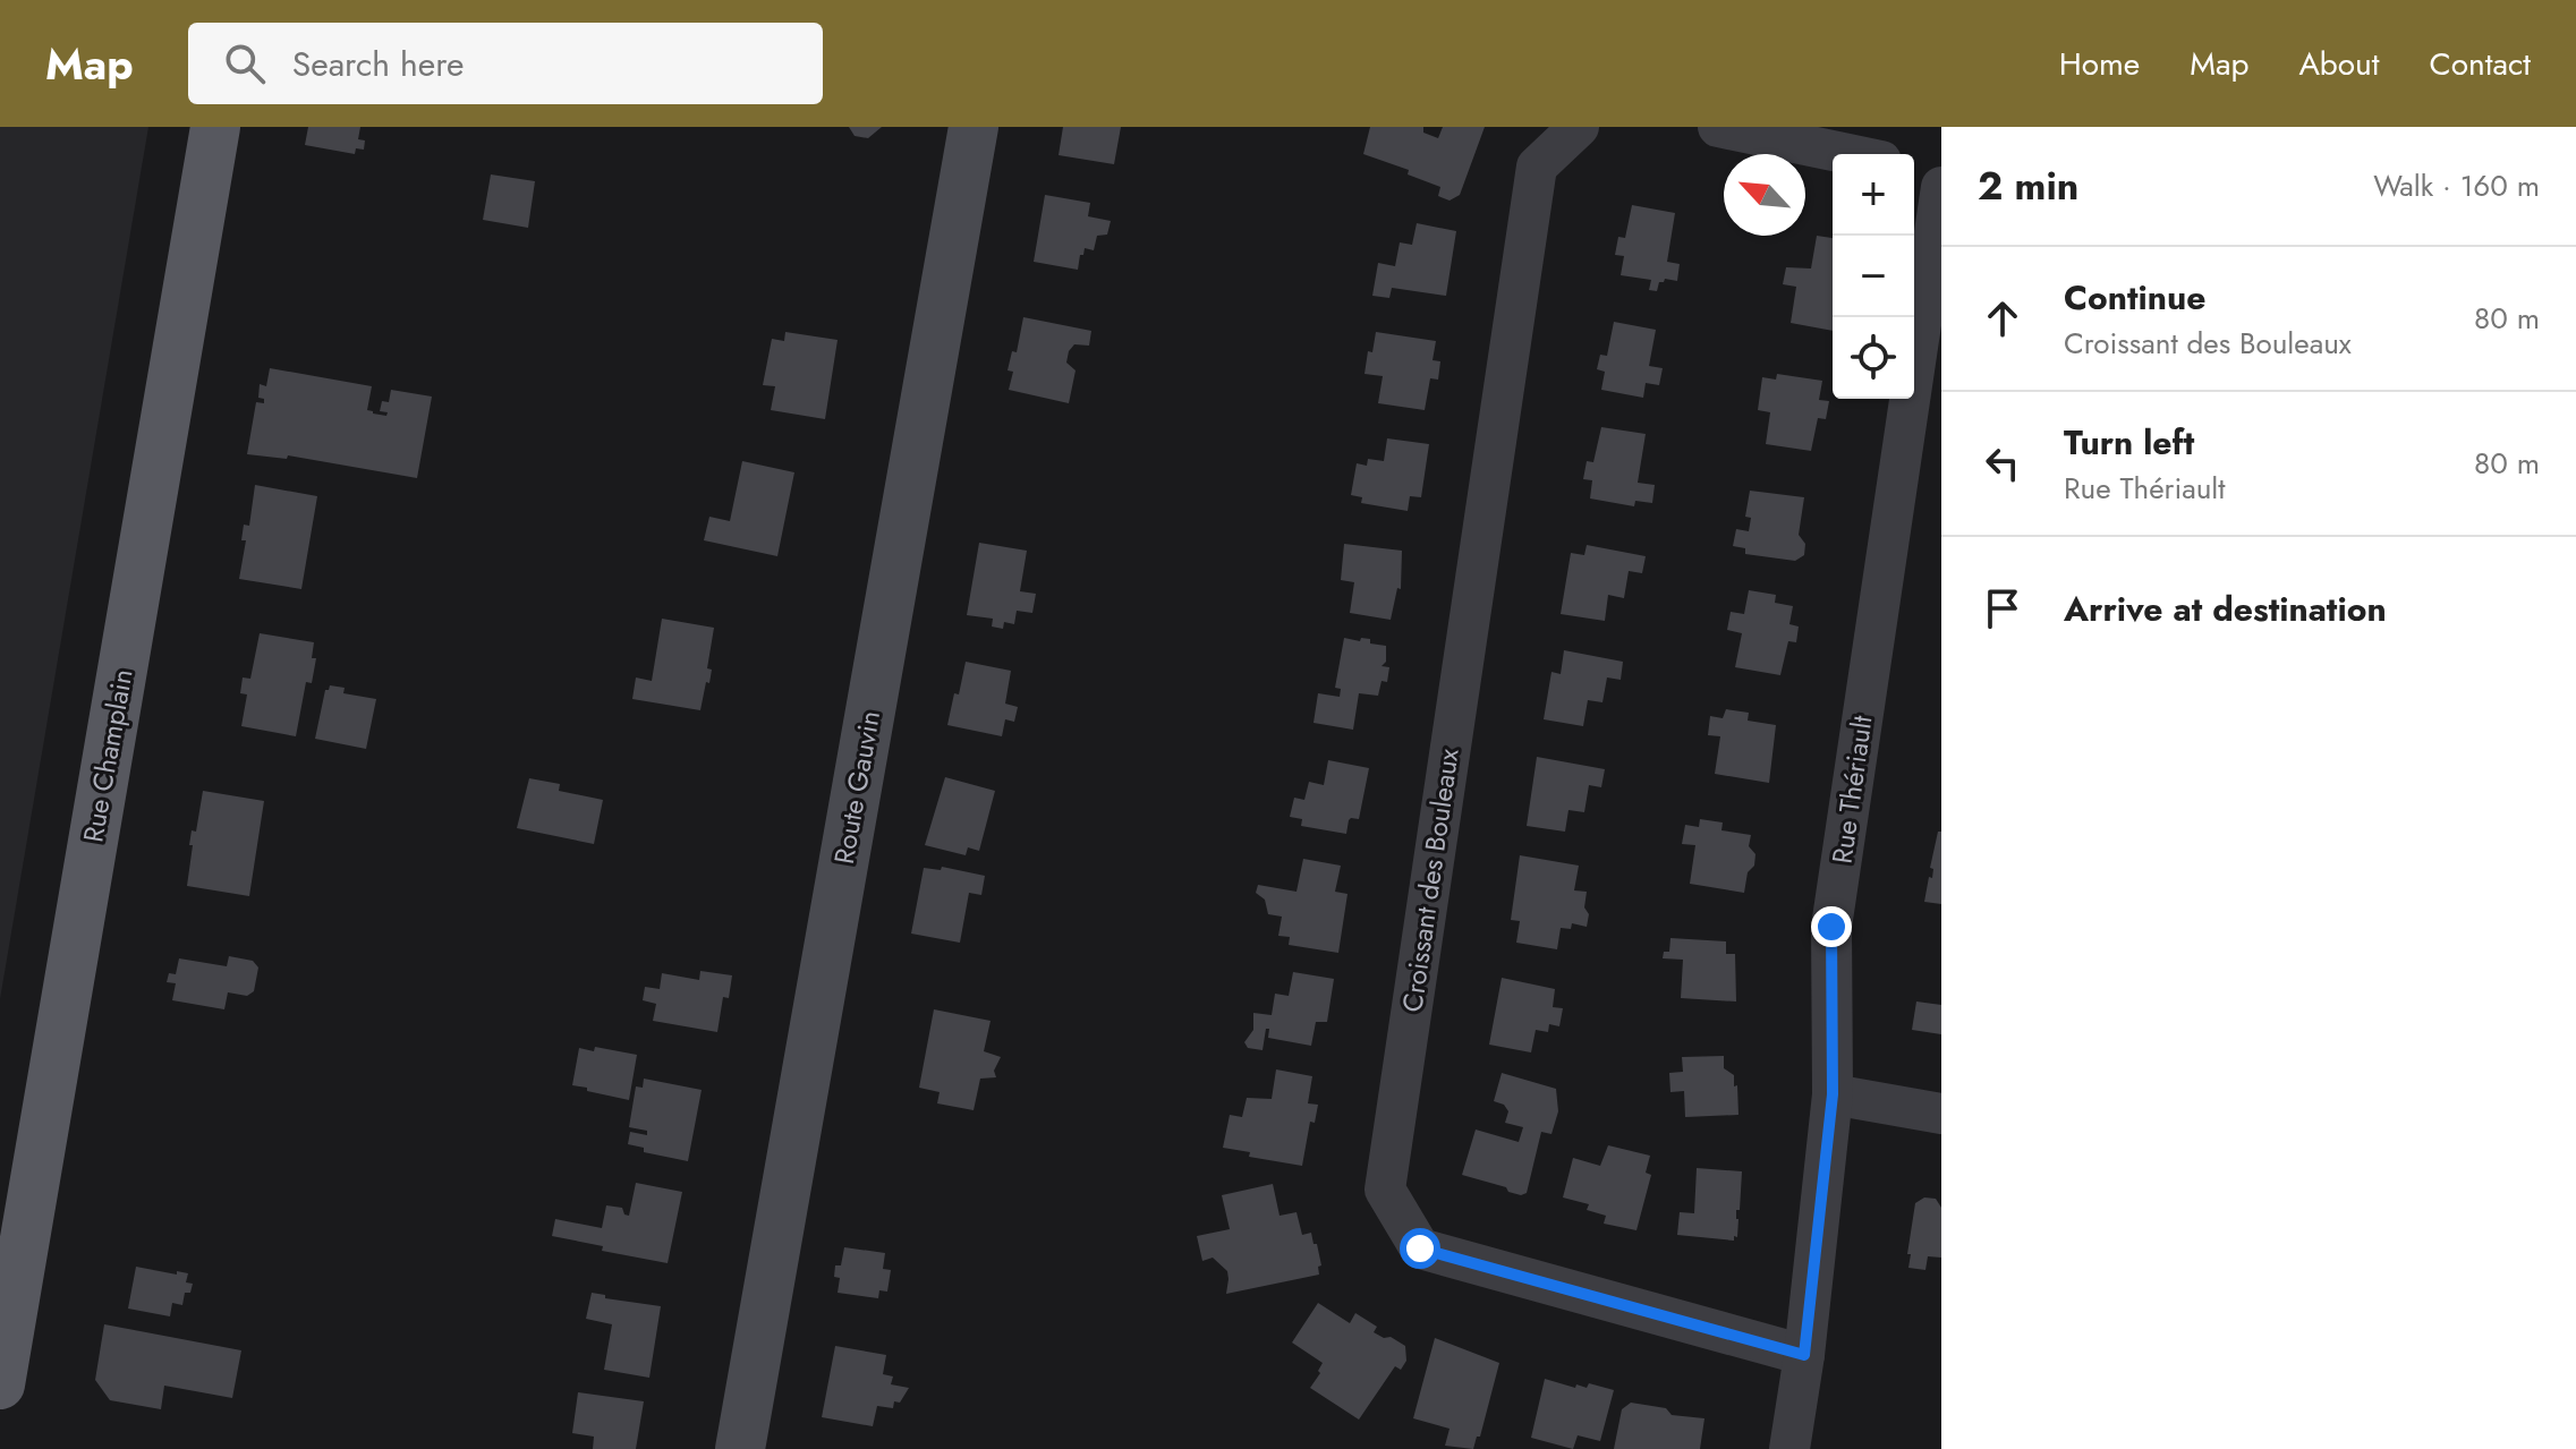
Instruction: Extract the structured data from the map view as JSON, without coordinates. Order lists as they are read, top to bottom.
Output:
{
  "streets": {
    "main road": ["Rue Champlain"],
    "street": ["Route Gauvin", "Rue Thériault", "Croissant des Bouleaux"]
  },
  "crossings": [
    ["Rue Thériault", "Croissant des Bouleaux"]
  ],
  "north": "top left",
  "page": {
    "header": "Map",
    "search": "Search here",
    "nav": [
      "Home",
      "Map",
      "About",
      "Contact"
    ],
    "heading": ["2 min", "Walk · 160 m"],
    "map_buttons": ["+", "−"],
    "list": [
      ["Continue", "Croissant des Bouleaux", "80 m"],
      ["Turn left", "Rue Thériault", "80 m"],
      "Arrive at destination"
    ]
  }
}
